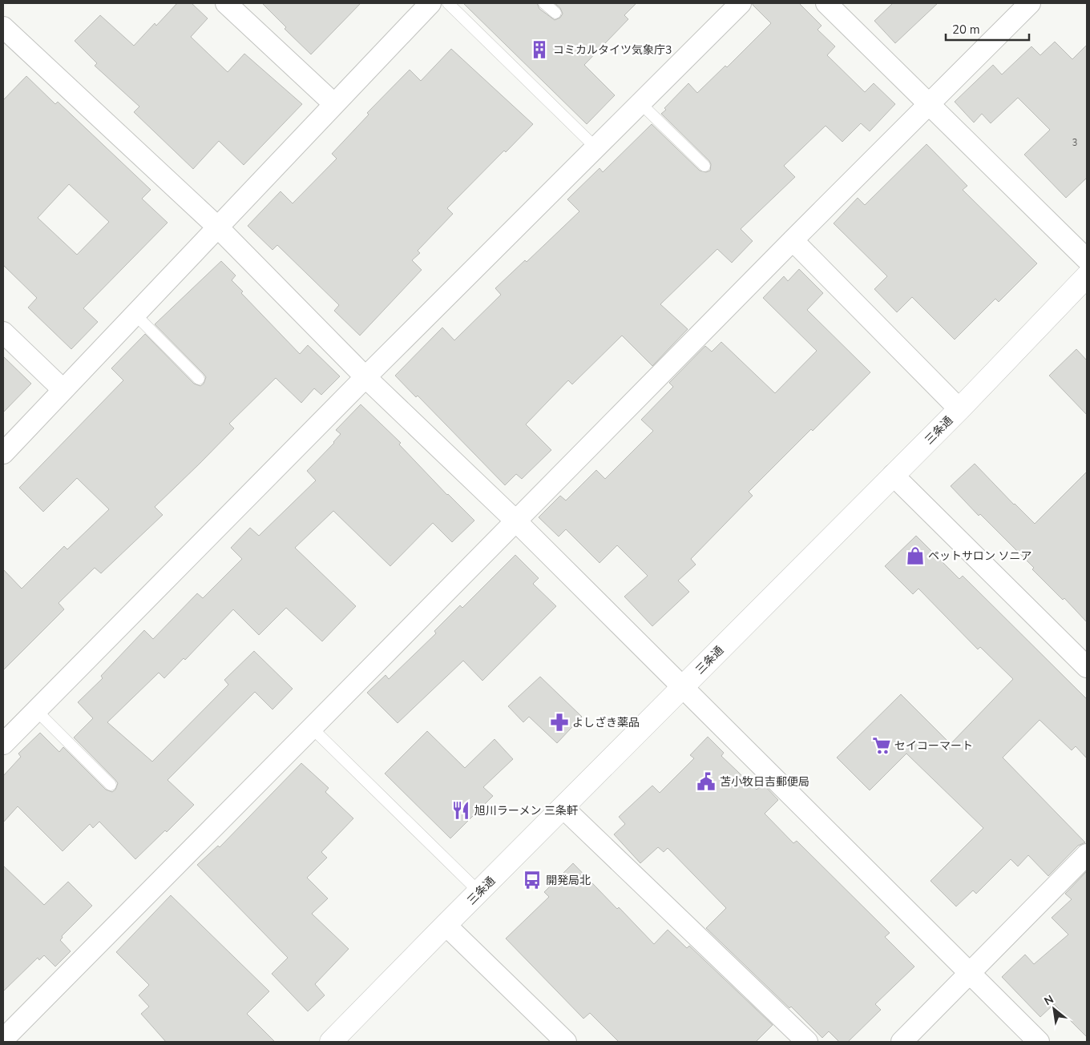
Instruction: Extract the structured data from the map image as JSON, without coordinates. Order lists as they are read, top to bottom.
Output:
{
  "streets": {
    "street": ["三条通"]
  },
  "places": {
    "building": ["コミカルタイツ気象庁3"],
    "shop": ["ペットサロン ソニア"],
    "pharmacy": ["よしざき薬品"],
    "supermarket": ["セイコーマート"],
    "public building": ["苫小牧日吉郵便局"],
    "restaurant": ["旭川ラーメン 三条軒"],
    "bus stop": ["開発局北"]
  },
  "house_numbers": ["3"],
  "scale_bar": "20 m",
  "north": "top left"
}
